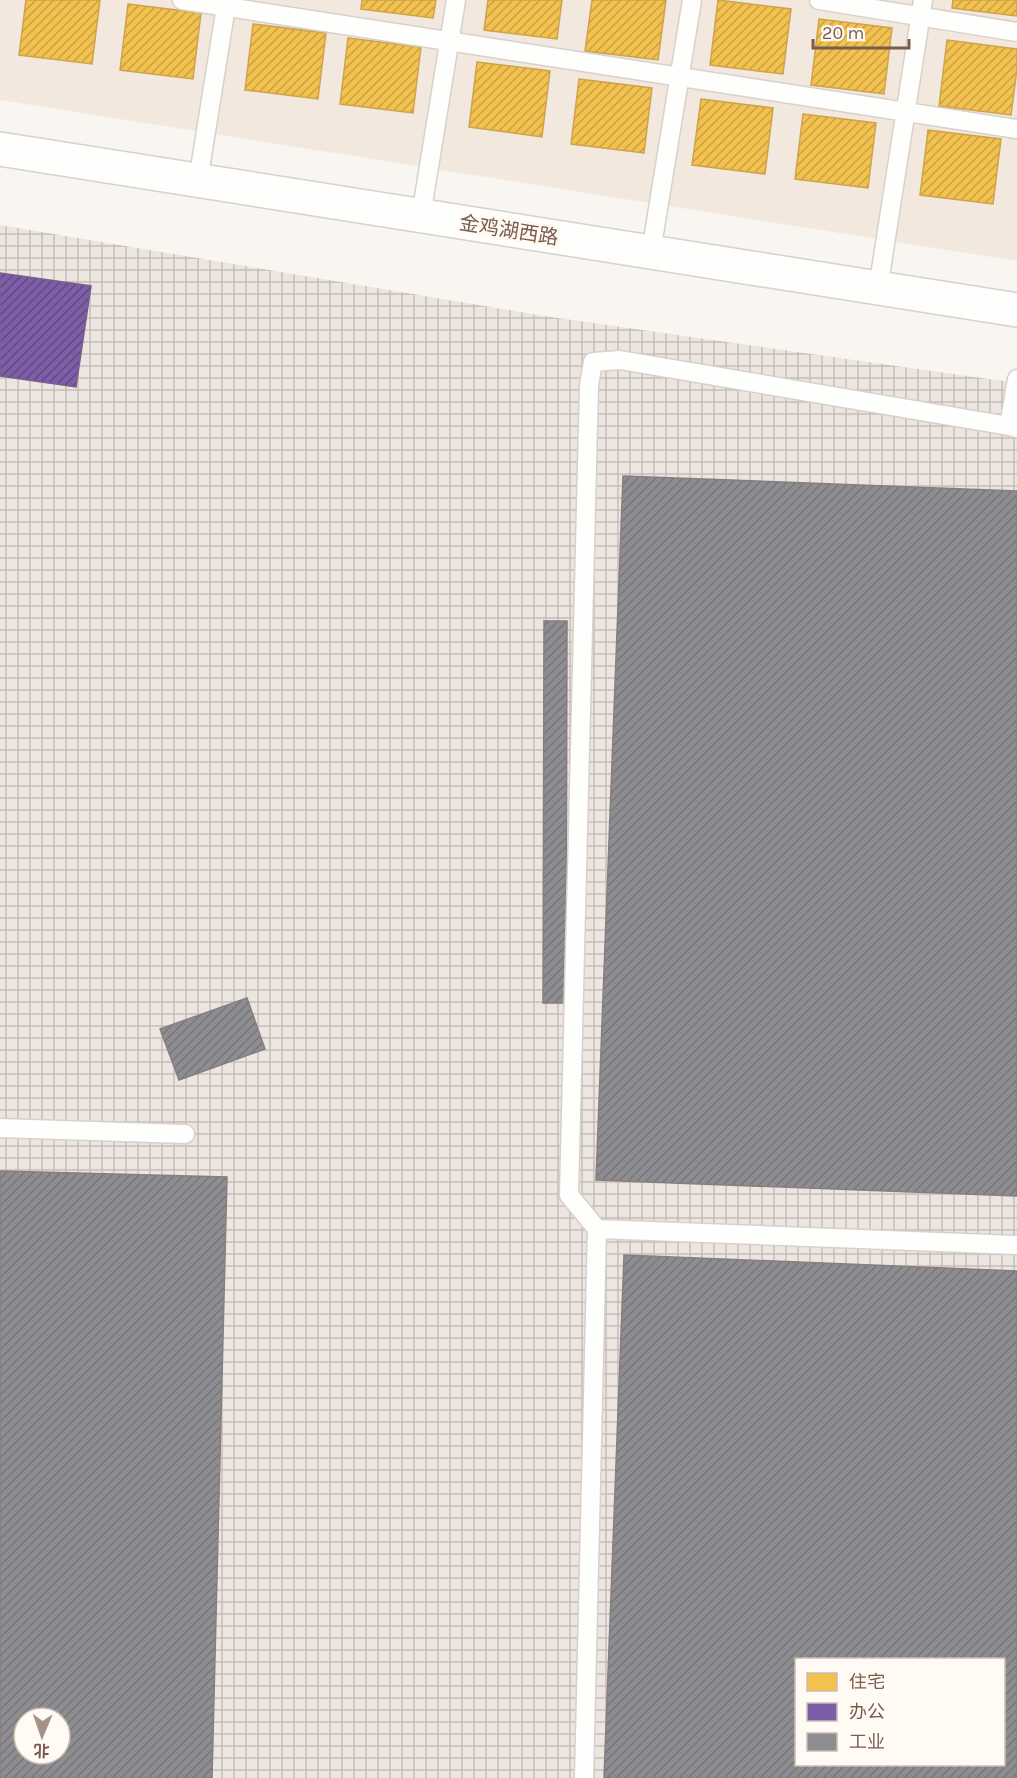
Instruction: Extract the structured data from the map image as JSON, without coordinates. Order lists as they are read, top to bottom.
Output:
{
  "streets": {
    "street": ["金鸡湖西路"]
  },
  "legend": ["住宅", "办公", "工业"],
  "scale_bar": "20 m",
  "north": "bottom"
}
